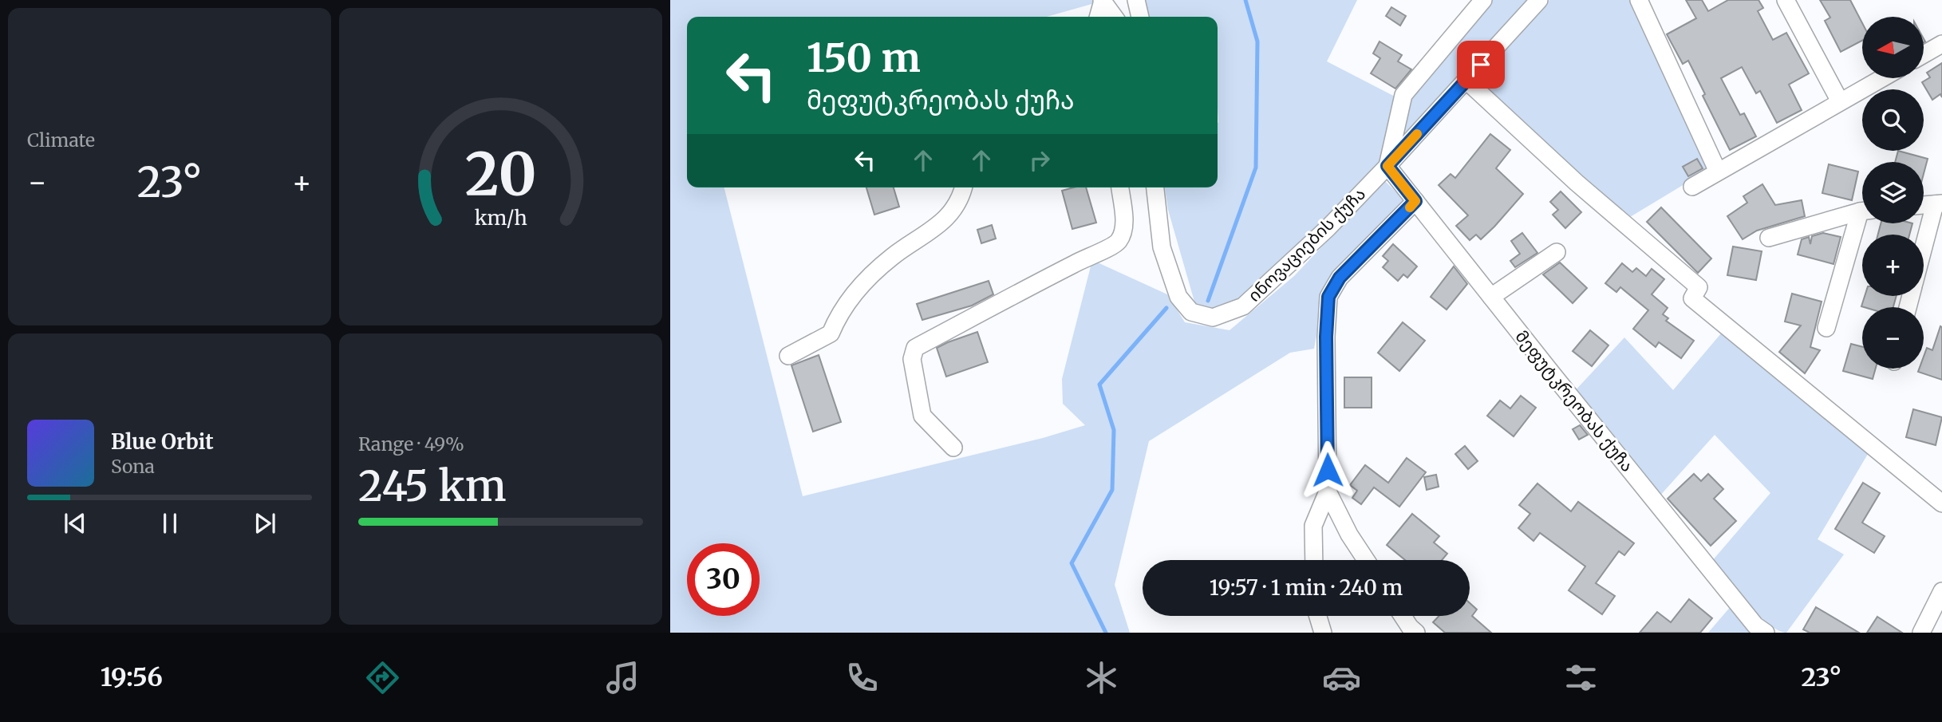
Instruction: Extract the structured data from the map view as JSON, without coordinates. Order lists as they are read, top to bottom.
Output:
{
  "streets": {
    "street": ["ინოვაციების ქუჩა", "მეფუტკრეობას ქუჩა"]
  },
  "crossings": [
    ["ინოვაციების ქუჩა", "მეფუტკრეობას ქუჩა"]
  ],
  "north": "left",
  "page": {
    "tile": [
      "Climate",
      ["Range · 49%", "245 km"]
    ],
    "map_buttons": ["+", "−"],
    "turn": ["150 m", "მეფუტკრეობას ქუჩა"],
    "heat": ["−", "23°", "+"],
    "song": ["Blue Orbit", "Sona"],
    "limit": "30",
    "trip": "19:57 · 1 min · 240 m",
    "tabs": ["19:56", "23°"],
    "gauge": ["20", "km/h"]
  }
}
